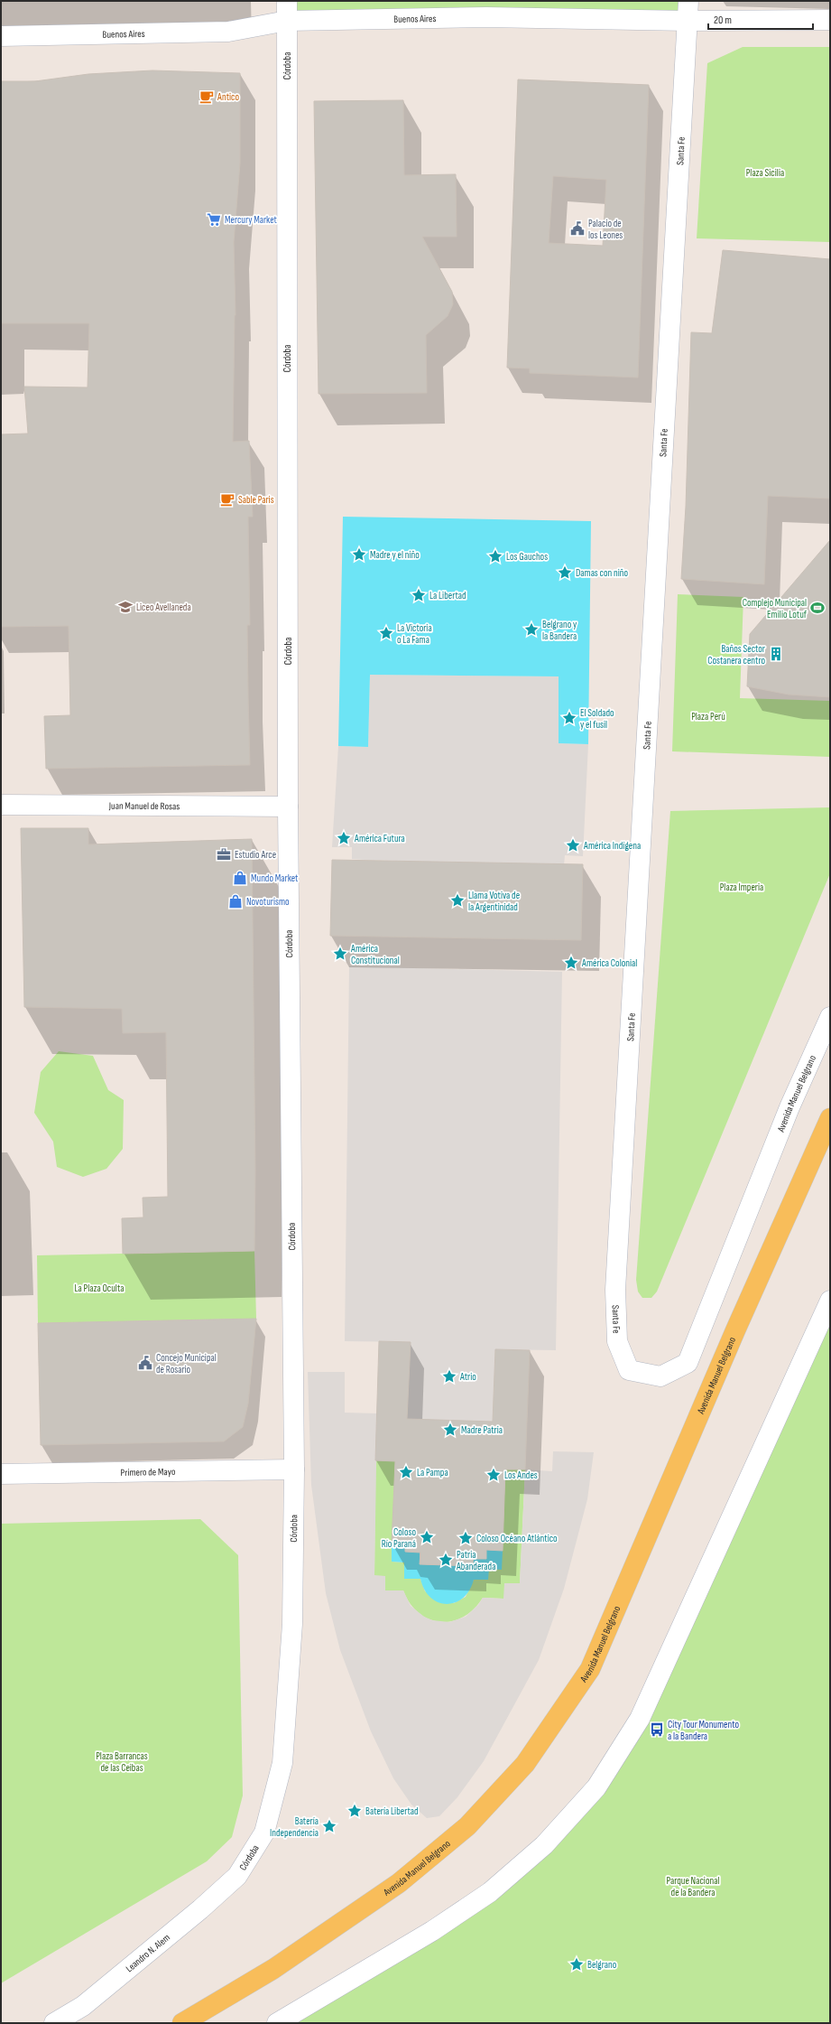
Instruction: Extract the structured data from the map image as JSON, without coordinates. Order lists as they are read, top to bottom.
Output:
{
  "streets": {
    "main road": ["Avenida Manuel Belgrano"],
    "street": [
      "Buenos Aires",
      "Córdoba",
      "Santa Fe",
      "Juan Manuel de Rosas",
      "Primero de Mayo",
      "Leandro N. Alem"
    ]
  },
  "crossings": [
    ["Buenos Aires", "Córdoba"],
    ["Buenos Aires", "Santa Fe"],
    ["Córdoba", "Juan Manuel de Rosas"],
    ["Córdoba", "Primero de Mayo"],
    ["Córdoba", "Leandro N. Alem"],
    ["Santa Fe", "Avenida Manuel Belgrano"]
  ],
  "parks": [
    "Plaza Sicilia",
    "Plaza Perú",
    "Plaza Imperia",
    "La Plaza Oculta",
    "Plaza Barrancas de las Ceibas",
    "Parque Nacional de la Bandera"
  ],
  "places": {
    "cafe": ["Antico", "Sable Paris"],
    "supermarket": ["Mercury Market"],
    "public building": ["Palacio de los Leones", "Concejo Municipal de Rosario"],
    "place": [
      "Madre y el niño",
      "Los Gauchos",
      "Damas con niño",
      "La Libertad",
      "Belgrano y la Bandera",
      "La Victoria o La Fama",
      "El Soldado y el fusil",
      "América Futura",
      "América Indígena",
      "Llama Votiva de la Argentinidad",
      "América Constitucional",
      "América Colonial",
      "Atrio",
      "Madre Patria",
      "La Pampa",
      "Los Andes",
      "Coloso Río Paraná",
      "Coloso Océano Atlántico",
      "Patria Abanderada",
      "Batería Libertad",
      "Batería Independencia",
      "Belgrano"
    ],
    "school or university": ["Liceo Avellaneda"],
    "sports": ["Complejo Municipal Emilio Lotuf"],
    "building": ["Baños Sector Costanera centro"],
    "office": ["Estudio Arce"],
    "shop": ["Mundo Market", "Novoturismo"],
    "bus stop": ["City Tour Monumento a la Bandera"]
  },
  "scale_bar": "20 m"
}
